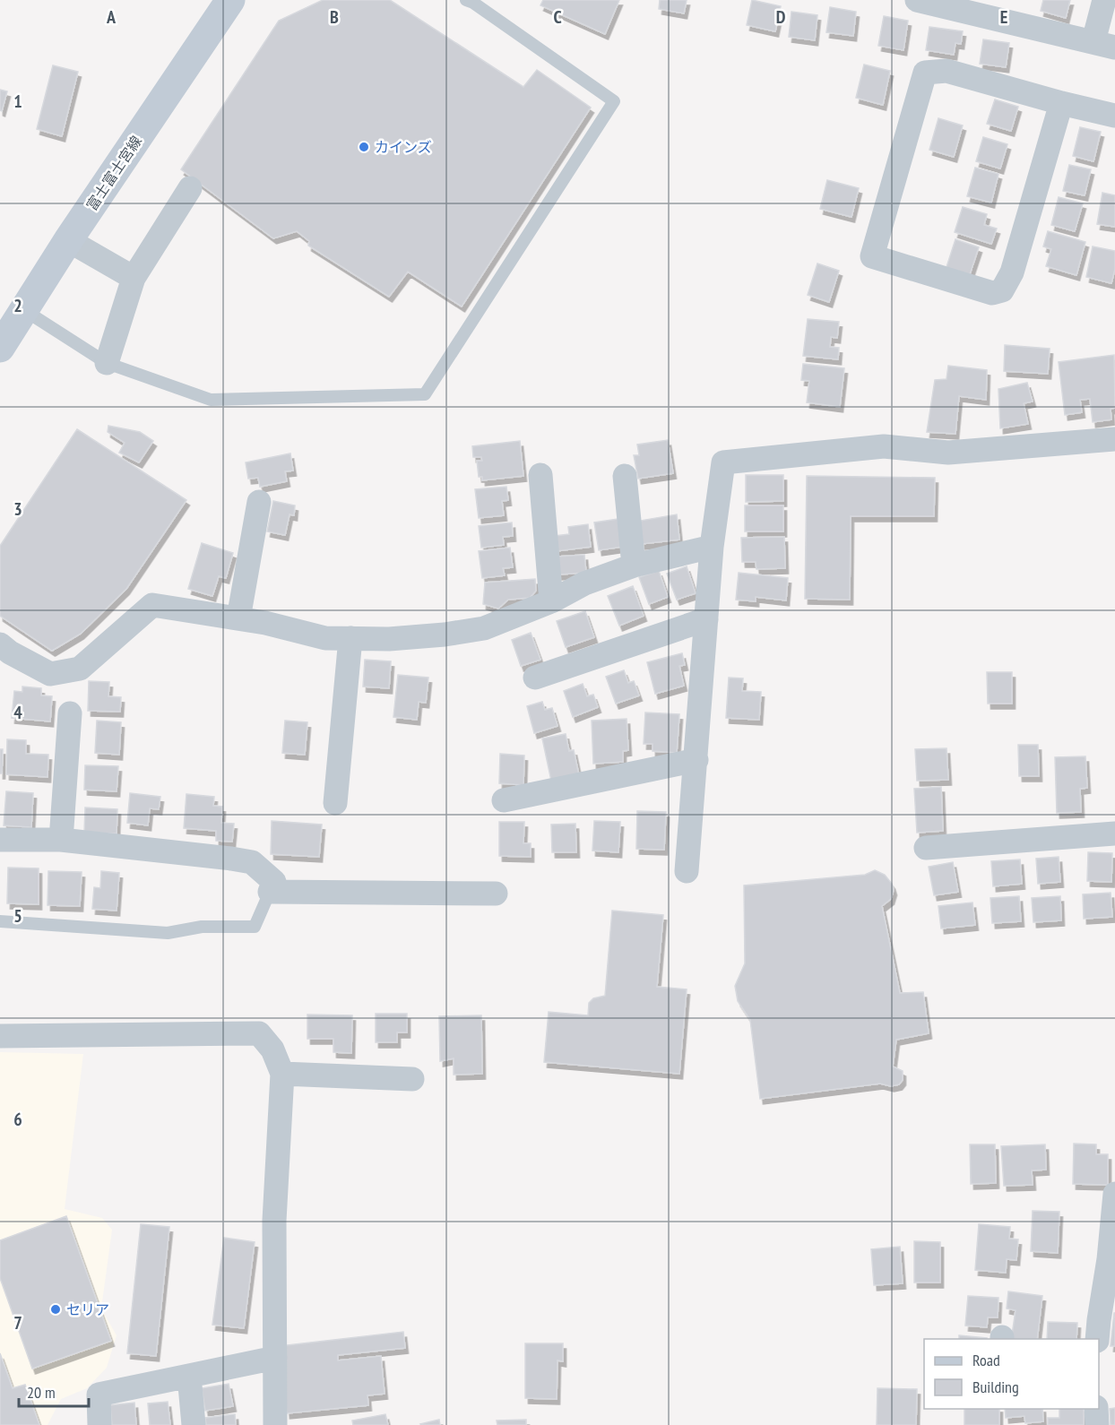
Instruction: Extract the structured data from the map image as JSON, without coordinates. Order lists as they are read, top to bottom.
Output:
{
  "streets": {
    "main road": ["富士富士宮線"]
  },
  "places": ["カインズ", "セリア"],
  "legend": ["Road", "Building"],
  "scale_bar": "20 m",
  "grid": {
    "columns": [
      "A",
      "B",
      "C",
      "D",
      "E"
    ],
    "rows": [
      "1",
      "2",
      "3",
      "4",
      "5",
      "6",
      "7"
    ]
  }
}
